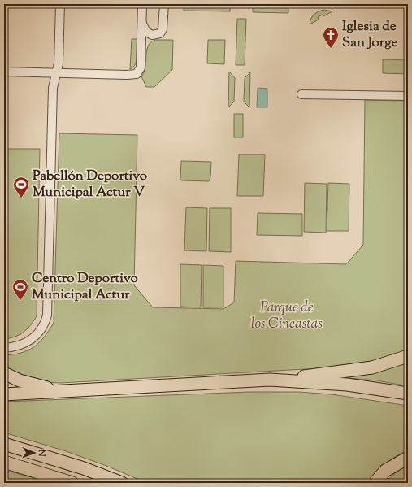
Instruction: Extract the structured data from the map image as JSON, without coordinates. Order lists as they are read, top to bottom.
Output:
{
  "parks": ["Parque de los Cineastas"],
  "places": {
    "church": ["Iglesia de San Jorge"],
    "sports": ["Pabellón Deportivo Municipal Actur V", "Centro Deportivo Municipal Actur"]
  },
  "north": "right"
}
